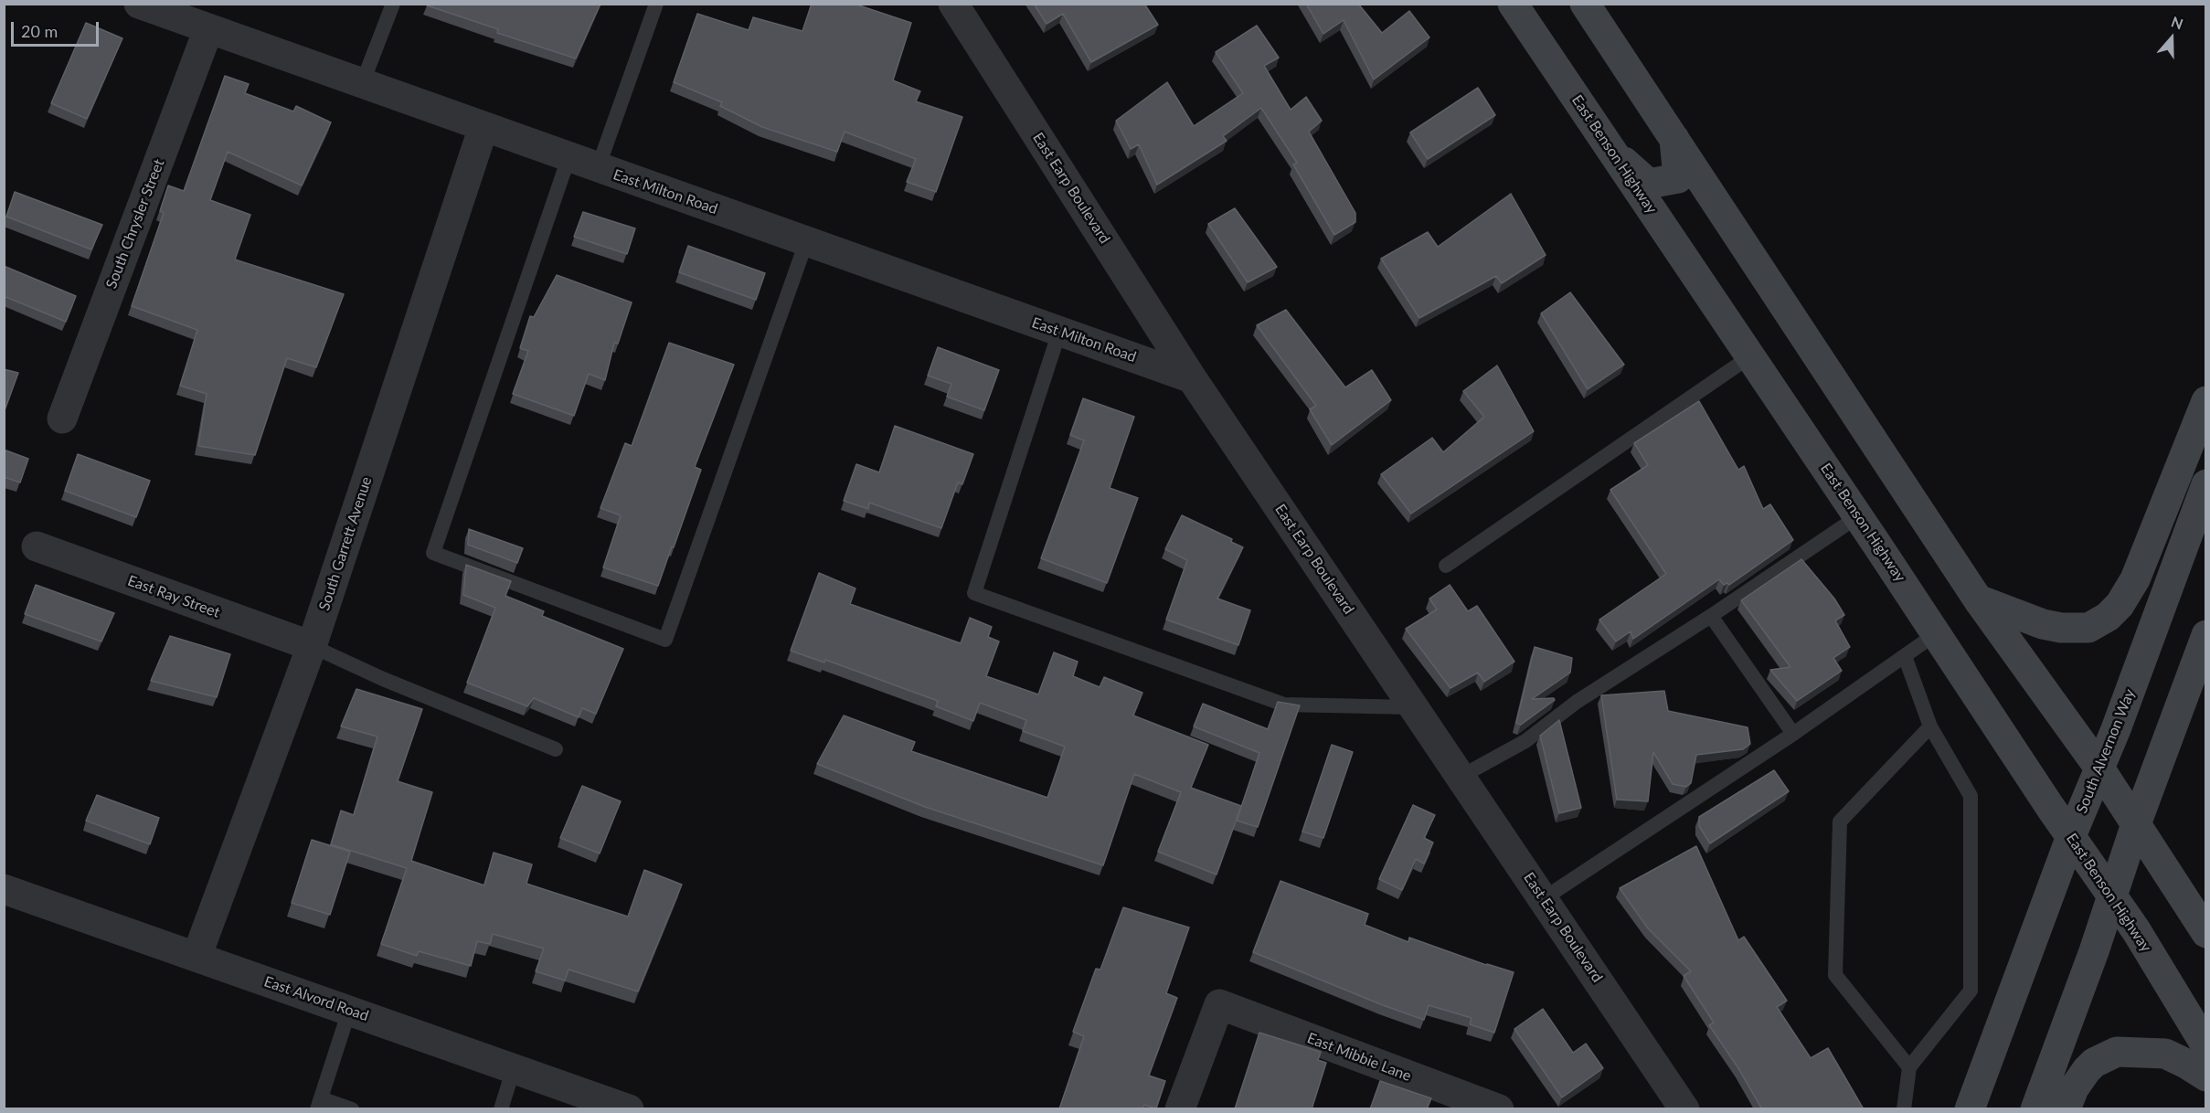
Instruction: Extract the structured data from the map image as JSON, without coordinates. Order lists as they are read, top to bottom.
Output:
{
  "streets": {
    "main road": ["East Benson Highway", "South Alvernon Way"],
    "street": [
      "East Earp Boulevard",
      "East Milton Road",
      "South Chrysler Street",
      "South Garrett Avenue",
      "East Ray Street",
      "East Alvord Road",
      "East Mibbie Lane"
    ]
  },
  "crossings": [
    ["East Benson Highway", "South Alvernon Way"],
    ["East Earp Boulevard", "East Milton Road"],
    ["East Milton Road", "South Chrysler Street"],
    ["East Milton Road", "South Garrett Avenue"],
    ["South Garrett Avenue", "East Ray Street"],
    ["South Garrett Avenue", "East Alvord Road"]
  ],
  "scale_bar": "20 m",
  "north": "top"
}
